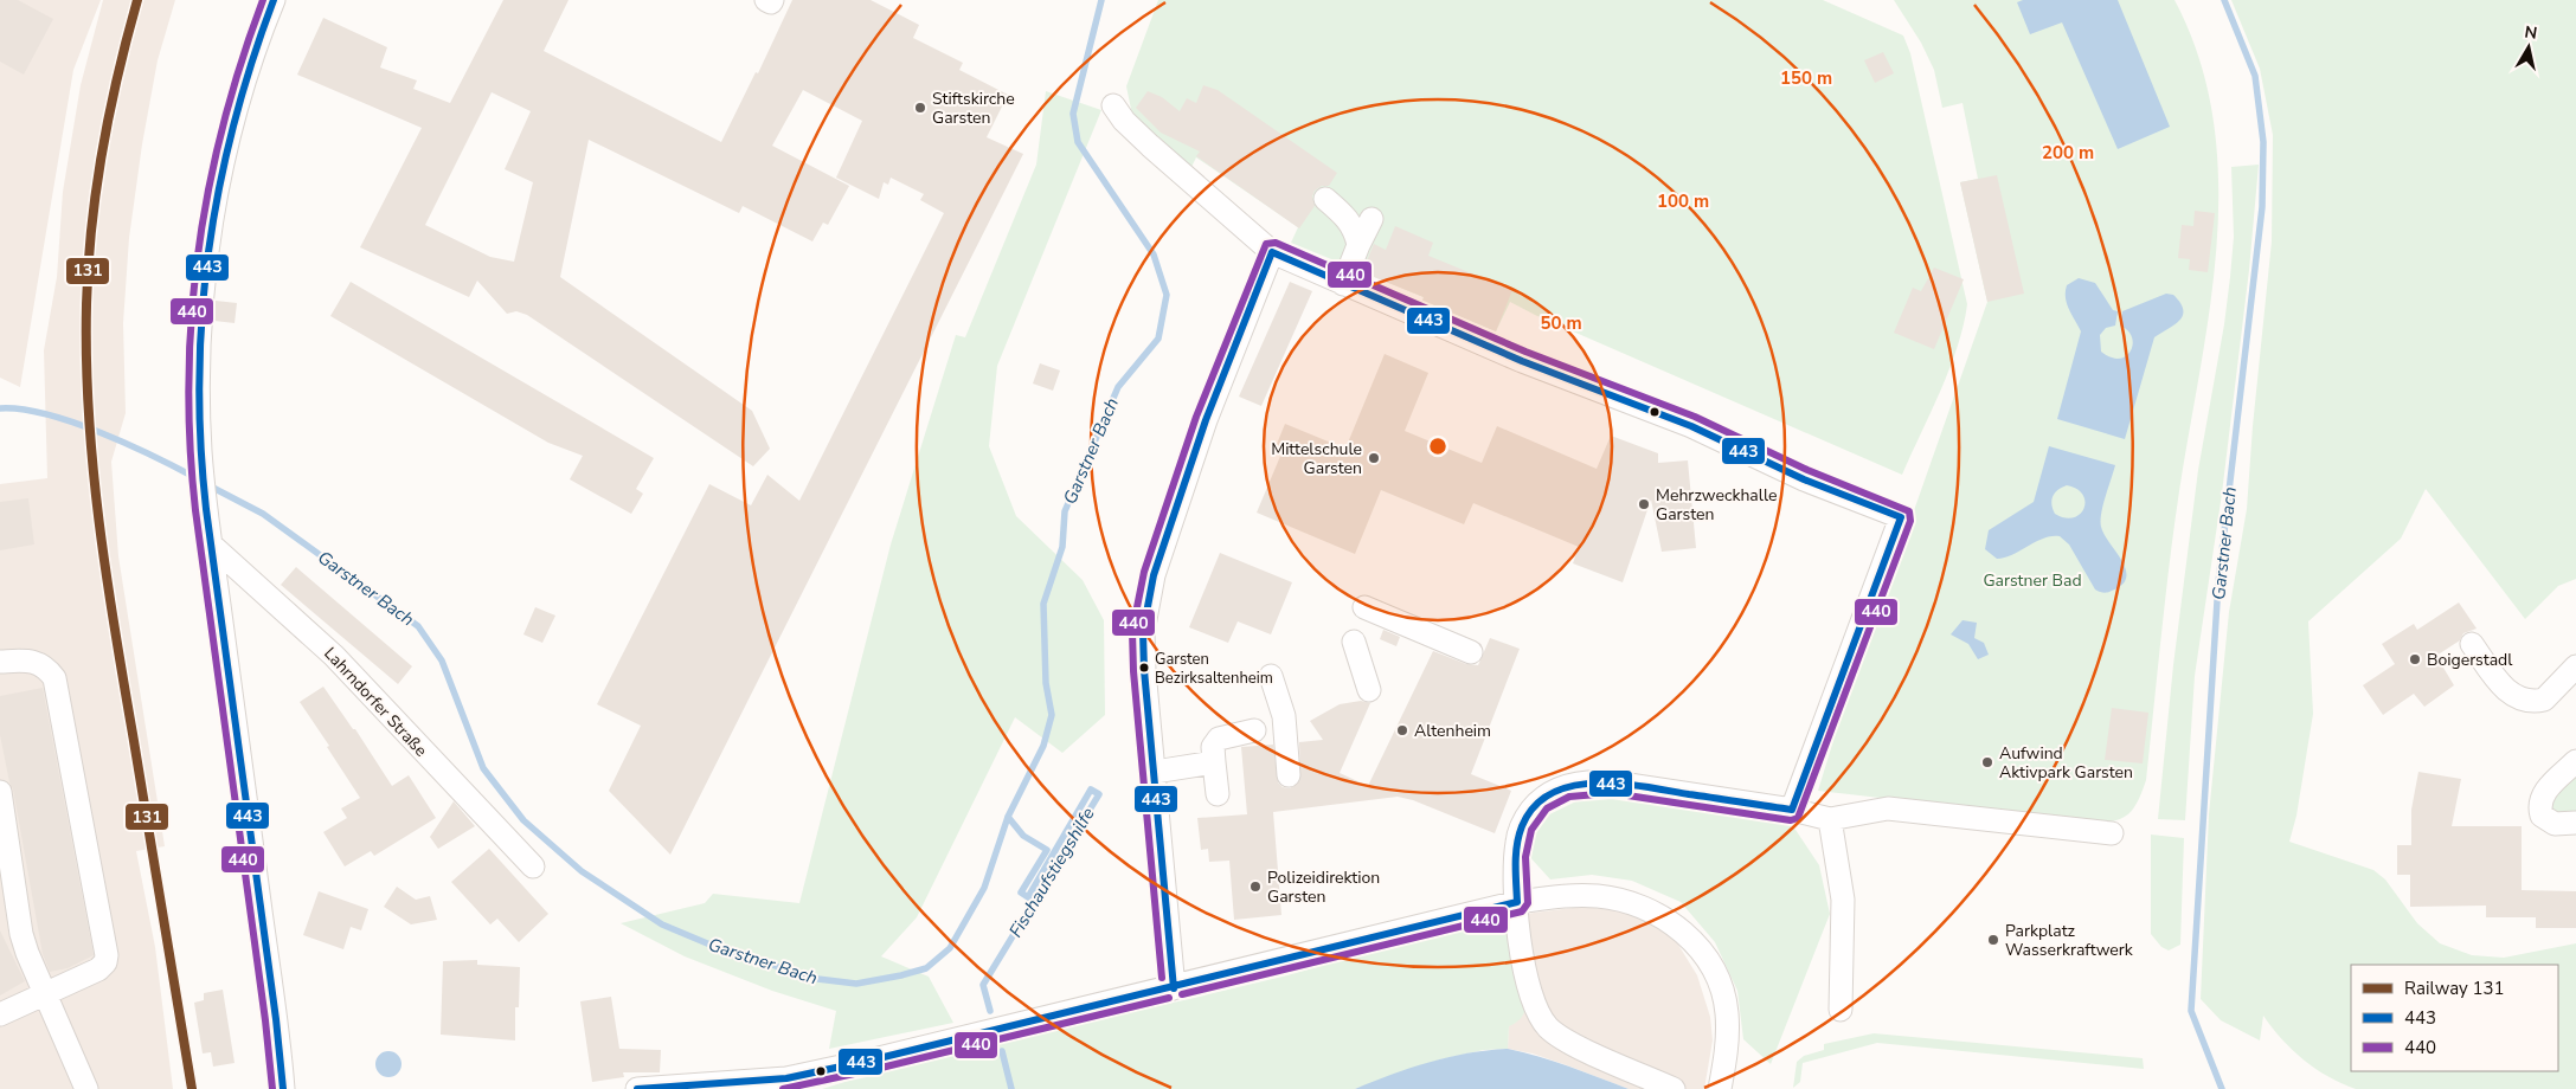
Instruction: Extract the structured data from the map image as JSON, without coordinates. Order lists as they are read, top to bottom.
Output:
{
  "streets": {
    "street": ["Lahrndorfer Straße"]
  },
  "water": ["Garstner Bach", "Fischaufstiegshilfe"],
  "parks": ["Garstner Bad"],
  "places": [
    "Stiftskirche Garsten",
    "Mittelschule Garsten",
    "Mehrzweckhalle Garsten",
    "Boigerstadl",
    "Garsten Bezirksaltenheim",
    "Altenheim",
    "Aufwind Aktivpark Garsten",
    "Polizeidirektion Garsten",
    "Parkplatz Wasserkraftwerk"
  ],
  "lines": ["rail line 131", "transit line 443", "transit line 440"],
  "legend": ["Railway 131", "443", "440"],
  "north": "top",
  "rings": [
    "150 m",
    "200 m",
    "100 m",
    "50 m"
  ]
}
